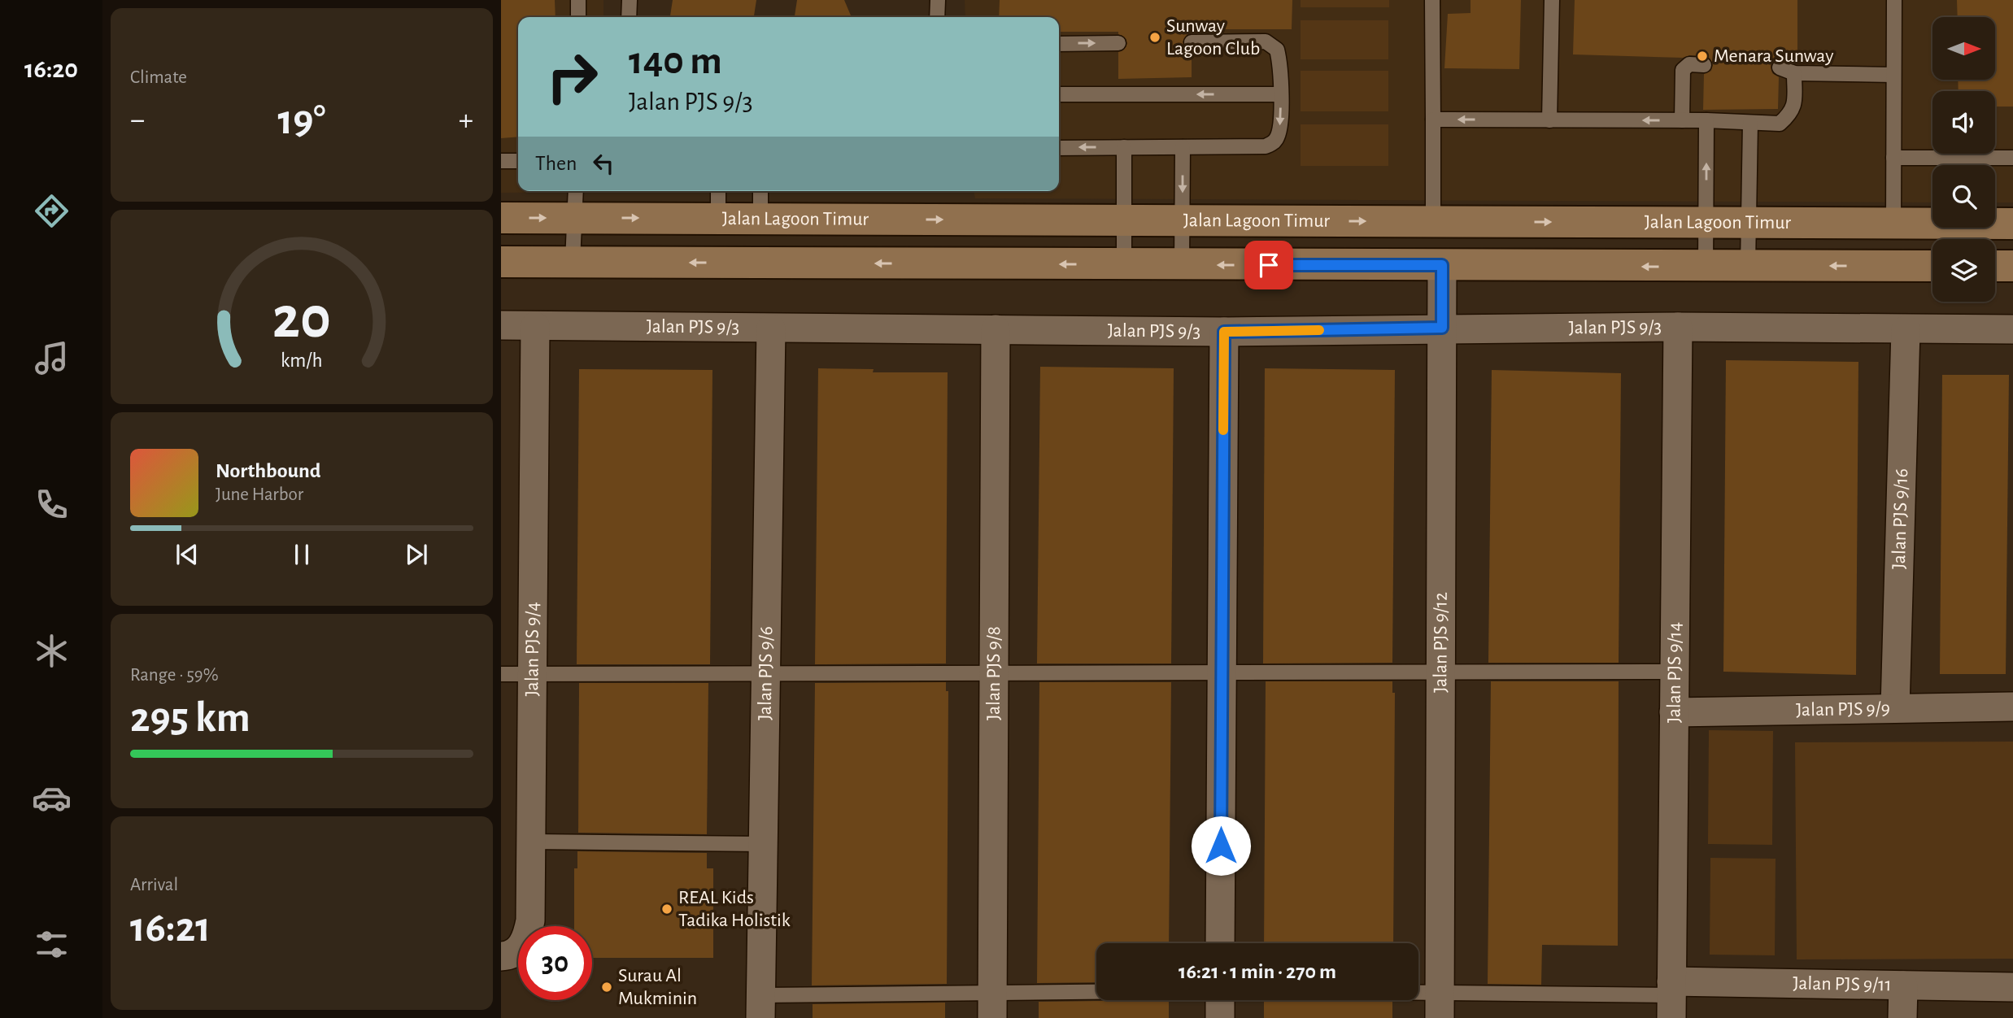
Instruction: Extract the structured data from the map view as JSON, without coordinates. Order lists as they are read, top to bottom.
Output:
{
  "streets": {
    "main road": ["Jalan Lagoon Timur"],
    "street": [
      "Jalan PJS 9/3",
      "Jalan PJS 9/16",
      "Jalan PJS 9/12",
      "Jalan PJS 9/4",
      "Jalan PJS 9/14",
      "Jalan PJS 9/6",
      "Jalan PJS 9/8",
      "Jalan PJS 9/9",
      "Jalan PJS 9/11"
    ]
  },
  "crossings": [
    ["Jalan PJS 9/3", "Jalan PJS 9/16"],
    ["Jalan PJS 9/3", "Jalan PJS 9/12"],
    ["Jalan PJS 9/3", "Jalan PJS 9/4"],
    ["Jalan PJS 9/3", "Jalan PJS 9/14"],
    ["Jalan PJS 9/3", "Jalan PJS 9/6"],
    ["Jalan PJS 9/3", "Jalan PJS 9/8"],
    ["Jalan PJS 9/16", "Jalan PJS 9/9"],
    ["Jalan PJS 9/14", "Jalan PJS 9/9"],
    ["Jalan PJS 9/14", "Jalan PJS 9/11"]
  ],
  "places": [
    "Sunway Lagoon Club",
    "Menara Sunway",
    "REAL Kids Tadika Holistik",
    "Surau Al Mukminin"
  ],
  "north": "right",
  "page": {
    "tabs": "16:20",
    "tile": [
      "Climate",
      ["Range · 59%", "295 km"],
      ["Arrival", "16:21"]
    ],
    "turn": ["140 m", "Jalan PJS 9/3"],
    "heat": ["−", "19°", "+"],
    "then": "Then",
    "song": ["Northbound", "June Harbor"],
    "limit": "30",
    "trip": "16:21 · 1 min · 270 m",
    "gauge": ["20", "km/h"]
  }
}
